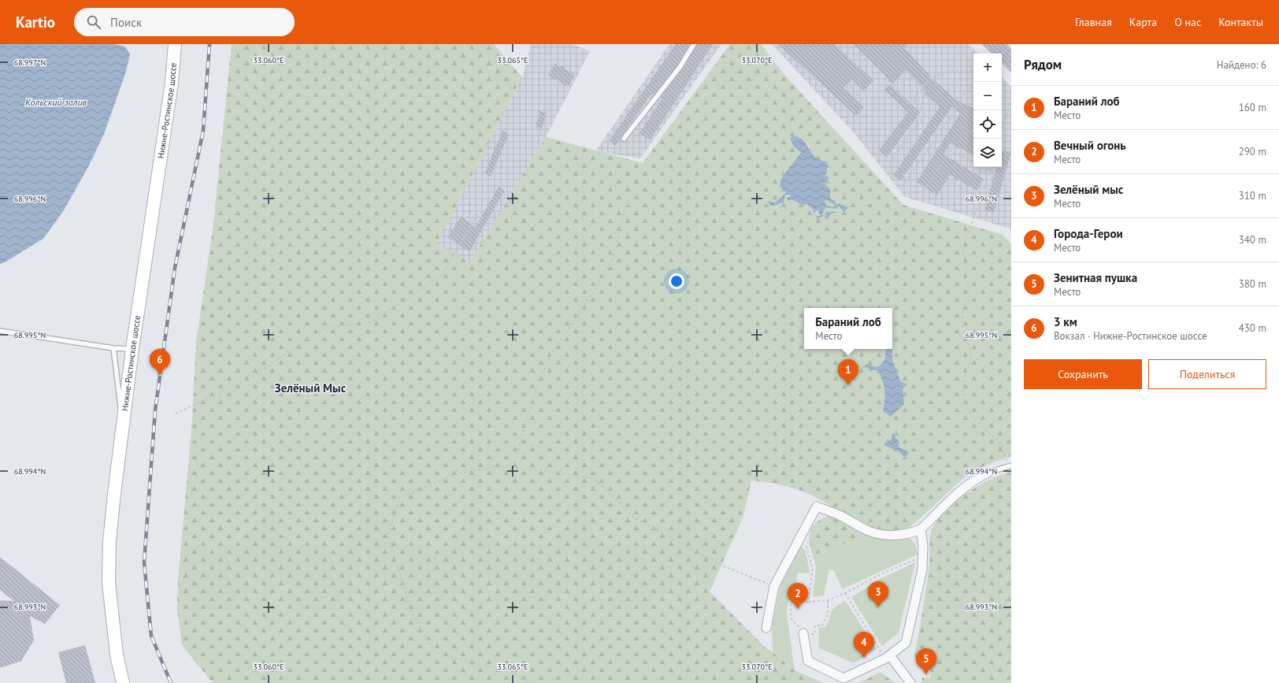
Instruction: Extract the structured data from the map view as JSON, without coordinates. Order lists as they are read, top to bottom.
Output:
{
  "streets": {
    "street": ["Нижне-Ростинское шоссе"]
  },
  "districts": ["Зелёный Мыс"],
  "water": ["Кольский залив"],
  "page": {
    "header": "Kartio",
    "search": "Поиск",
    "nav": [
      "Главная",
      "Карта",
      "О нас",
      "Контакты"
    ],
    "heading": ["Рядом", "Найдено: 6"],
    "map_buttons": ["+", "−"],
    "list": [
      {
        "mark": "1",
        "name": "Бараний лоб",
        "note": "Место",
        "value": "160 m"
      },
      {
        "mark": "2",
        "name": "Вечный огонь",
        "note": "Место",
        "value": "290 m"
      },
      {
        "mark": "3",
        "name": "Зелёный мыс",
        "note": "Место",
        "value": "310 m"
      },
      {
        "mark": "4",
        "name": "Города-Герои",
        "note": "Место",
        "value": "340 m"
      },
      {
        "mark": "5",
        "name": "Зенитная пушка",
        "note": "Место",
        "value": "380 m"
      },
      {
        "mark": "6",
        "name": "3 км",
        "note": "Вокзал · Нижне-Ростинское шоссе",
        "value": "430 m"
      }
    ],
    "popup": ["Бараний лоб", "Место"],
    "pins": [
      "6",
      "1",
      "3",
      "2",
      "4",
      "5"
    ],
    "buttons": ["Сохранить", "Поделиться"]
  },
  "coordinates": [
    "33.060°E",
    "33.065°E",
    "33.070°E",
    "68.997°N",
    "68.996°N",
    "68.995°N",
    "68.994°N",
    "68.993°N"
  ]
}
